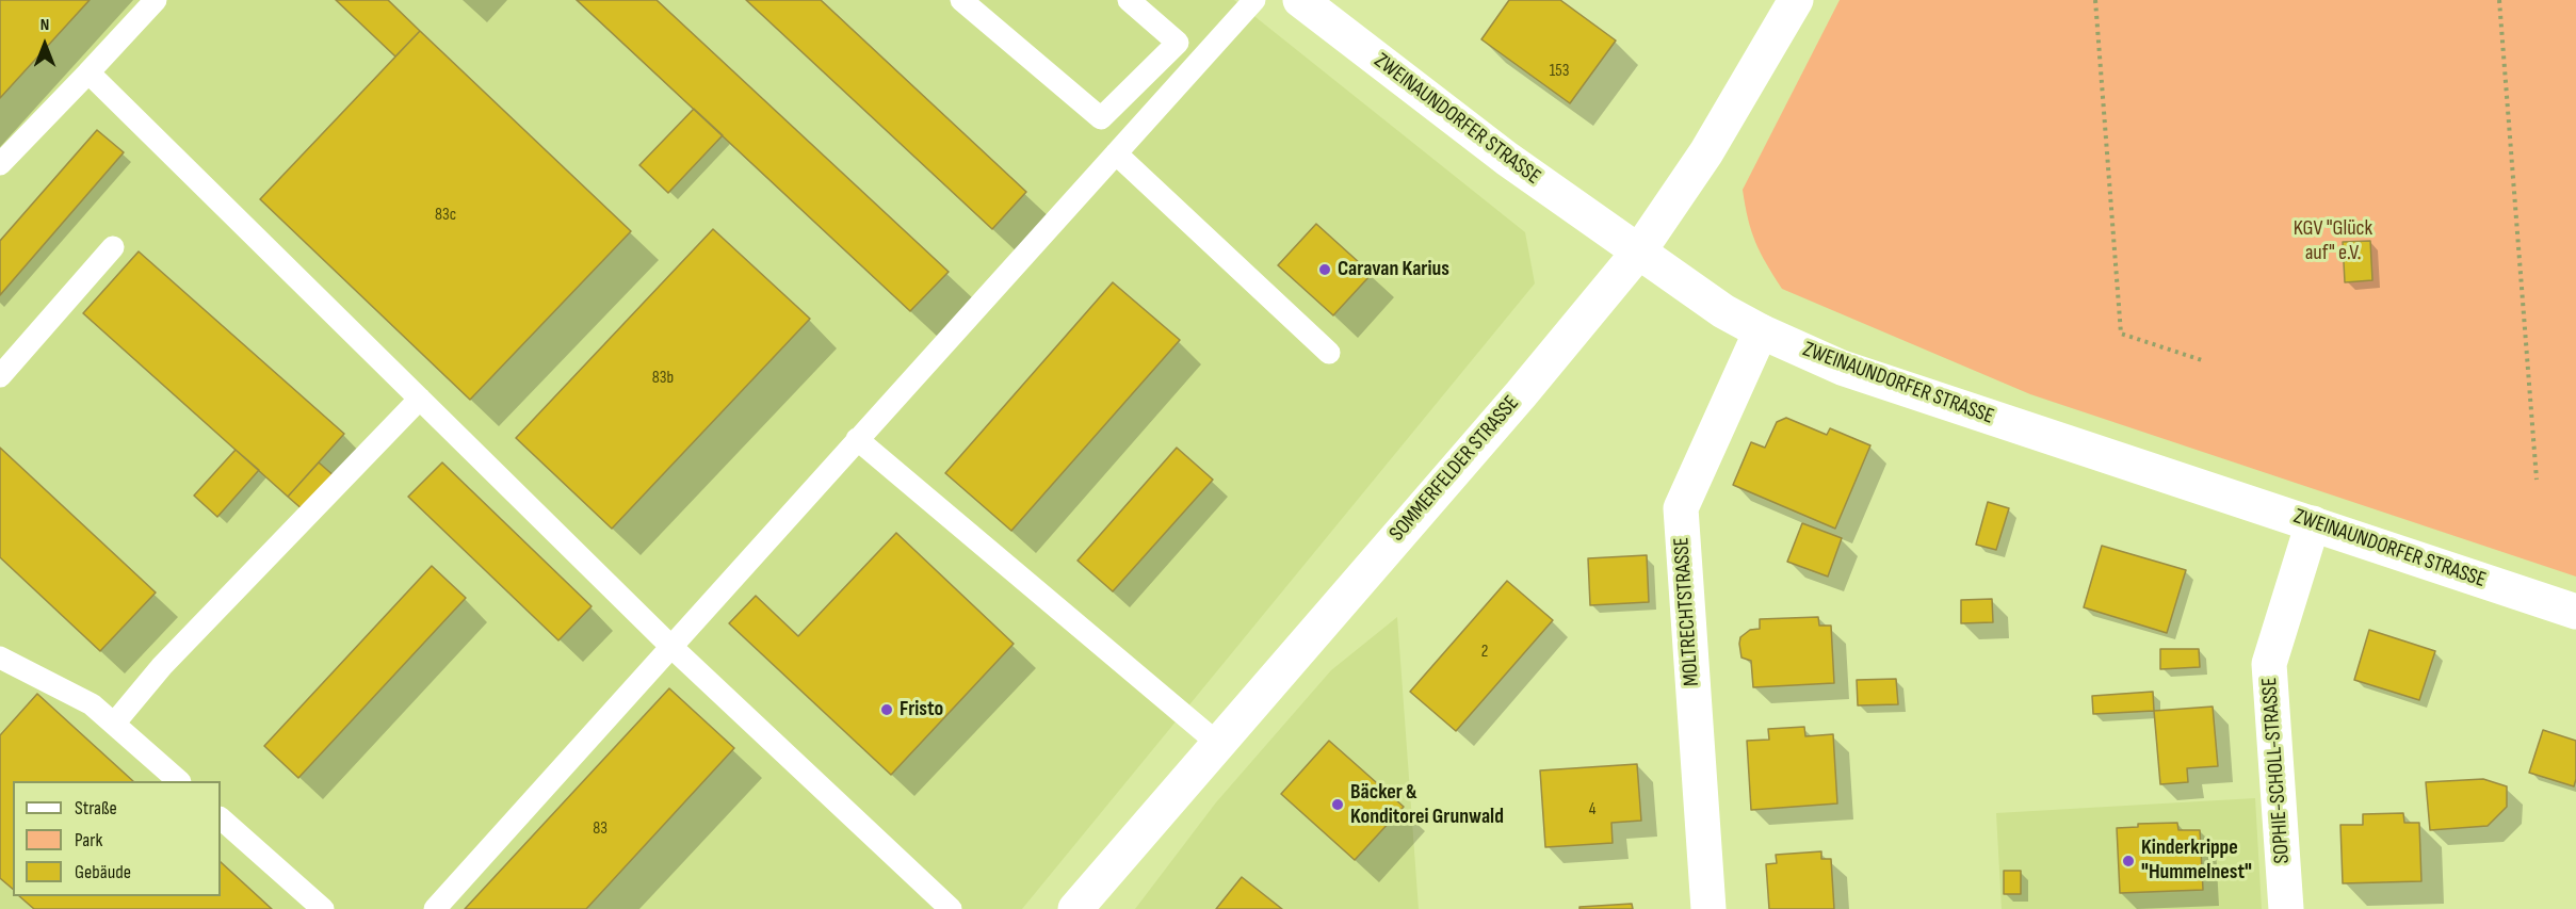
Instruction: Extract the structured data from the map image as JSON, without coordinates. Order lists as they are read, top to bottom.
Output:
{
  "streets": {
    "street": [
      "ZWEINAUNDORFER STRASSE",
      "SOMMERFELDER STRASSE",
      "MOLTRECHTSTRASSE",
      "SOPHIE-SCHOLL-STRASSE"
    ]
  },
  "crossings": [
    ["ZWEINAUNDORFER STRASSE", "SOMMERFELDER STRASSE"],
    ["ZWEINAUNDORFER STRASSE", "MOLTRECHTSTRASSE"],
    ["ZWEINAUNDORFER STRASSE", "SOPHIE-SCHOLL-STRASSE"]
  ],
  "parks": ["KGV \"Glück auf\" e.V."],
  "places": [
    "Caravan Karius",
    "Fristo",
    "Bäcker & Konditorei Grunwald",
    "Kinderkrippe \"Hummelnest\""
  ],
  "house_numbers": [
    "153",
    "83c",
    "83b",
    "2",
    "4",
    "83"
  ],
  "legend": ["Straße", "Park", "Gebäude"],
  "north": "top"
}
